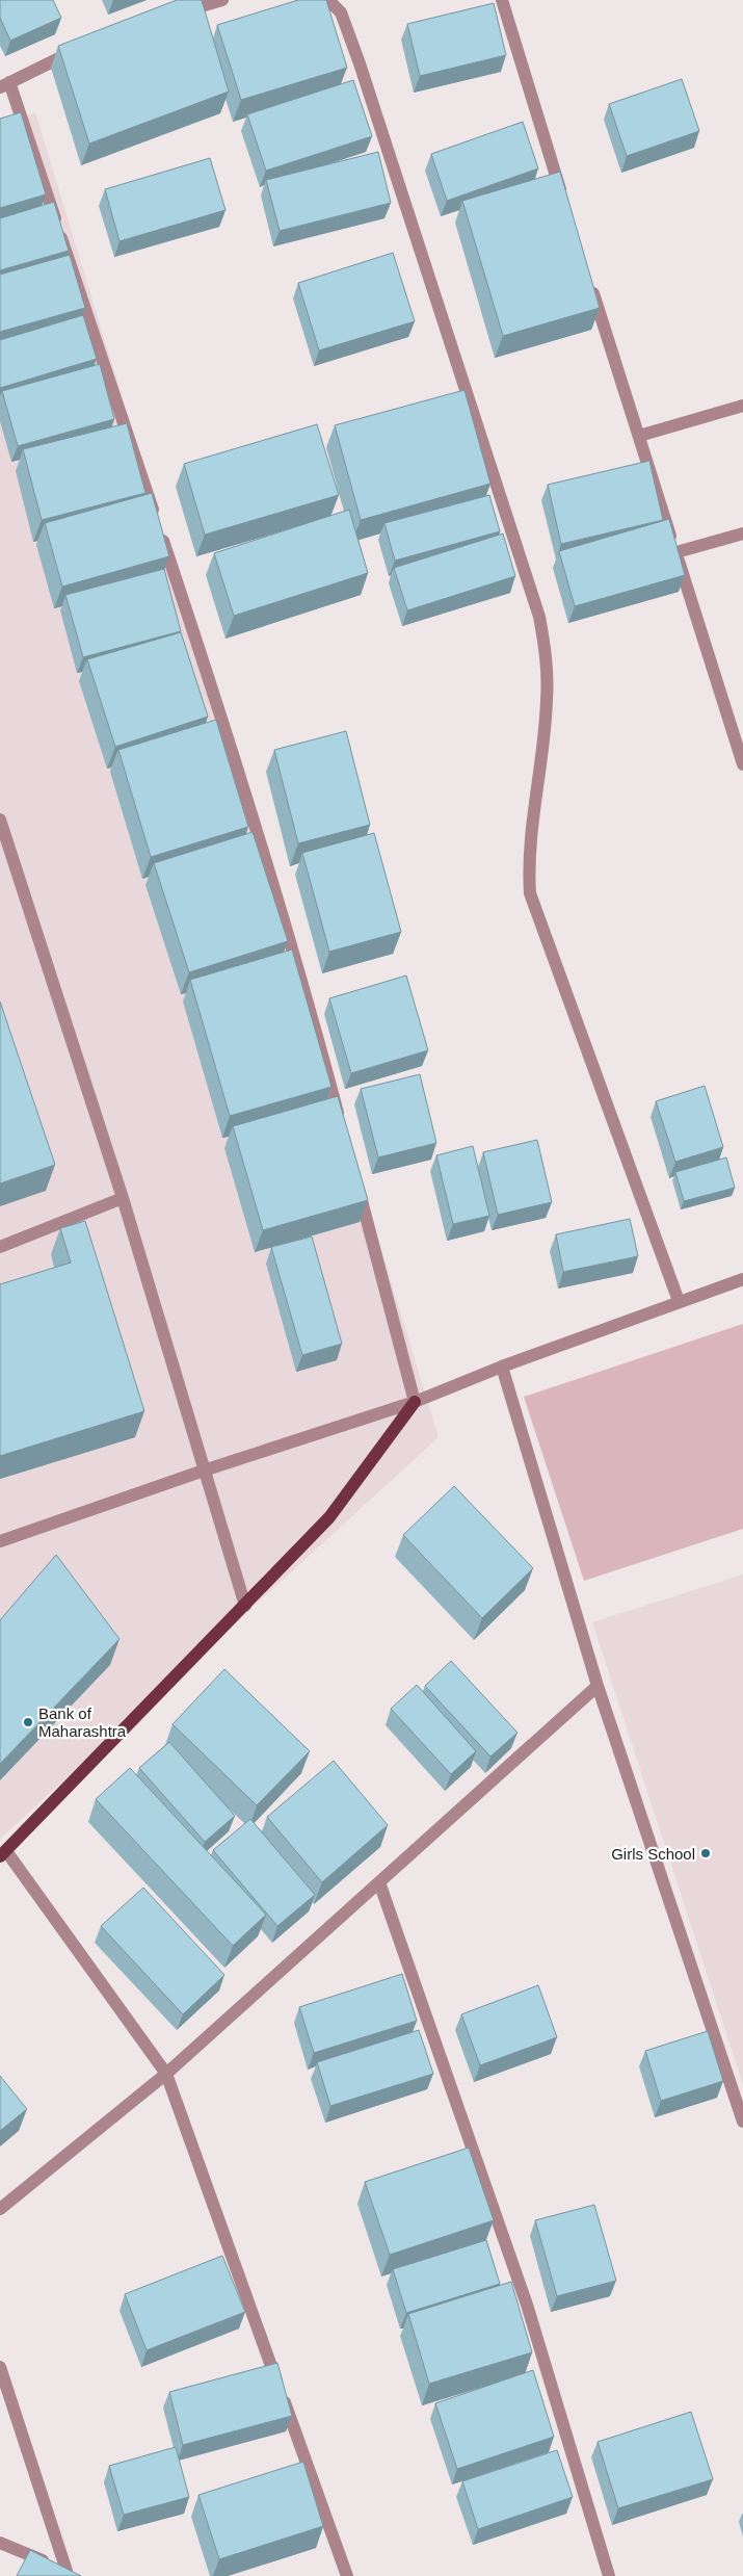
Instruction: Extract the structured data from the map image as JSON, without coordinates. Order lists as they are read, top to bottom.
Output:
{
  "places": ["Bank of Maharashtra", "Girls School"]
}
